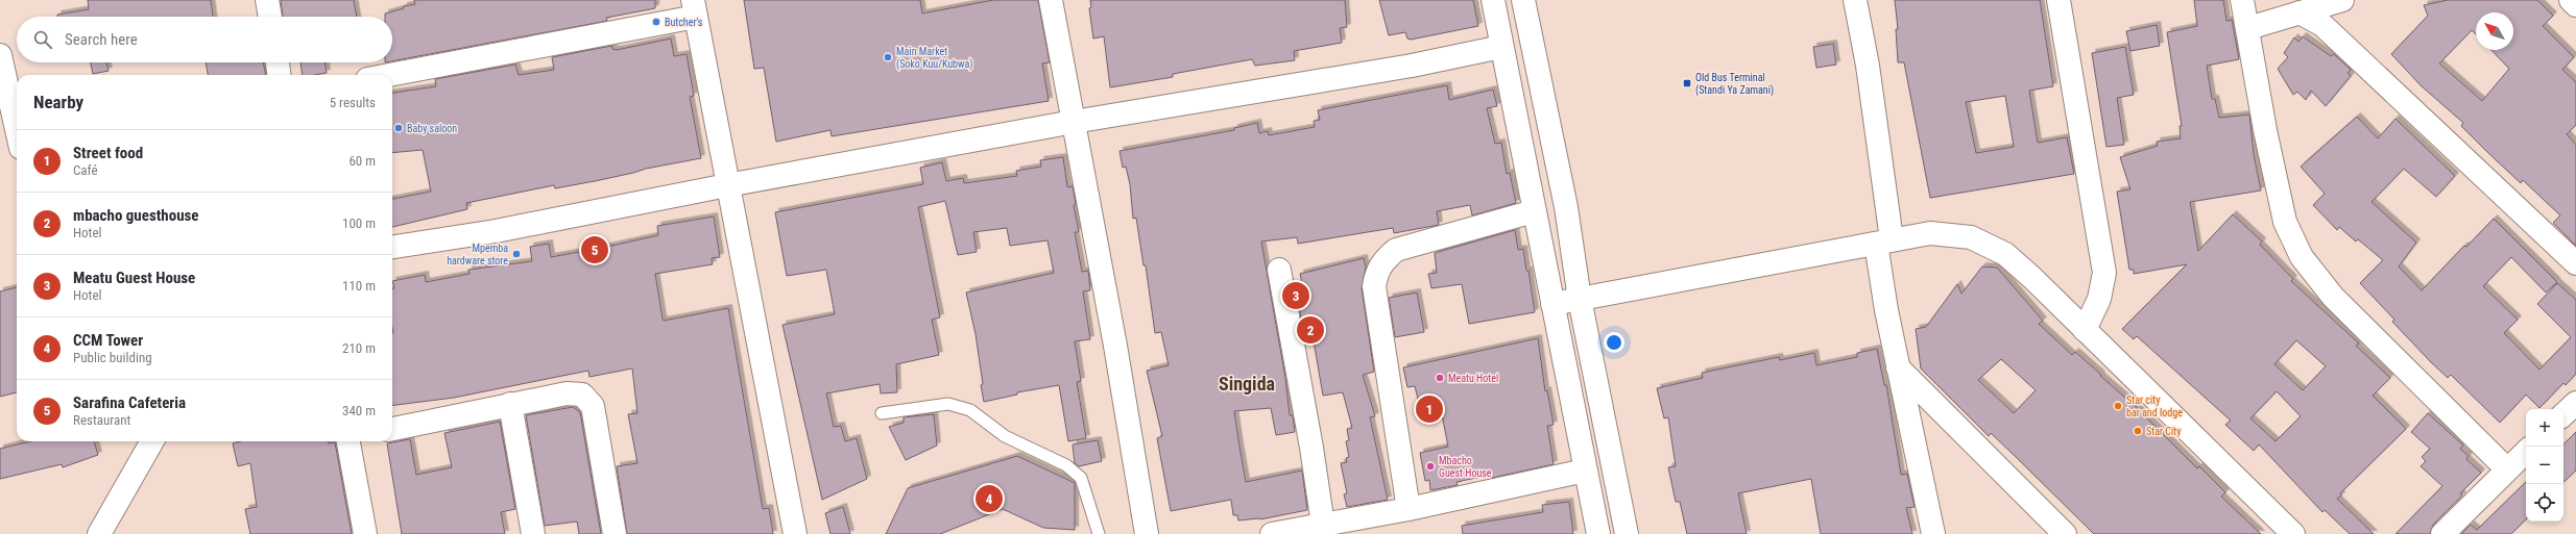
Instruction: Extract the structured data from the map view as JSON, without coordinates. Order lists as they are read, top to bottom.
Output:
{
  "districts": ["Singida"],
  "places": {
    "other": [
      "Butcher's",
      "Main Market (Soko Kuu/Kubwa)",
      "Baby saloon",
      "Mpemba hardware store",
      "Meatu Hotel",
      "Star city bar and lodge",
      "Star City",
      "Mbacho Guest House"
    ],
    "transit": ["Old Bus Terminal (Standi Ya Zamani)"]
  },
  "north": "top left",
  "page": {
    "search": "Search here",
    "heading": ["Nearby", "5 results"],
    "list": [
      {
        "mark": "1",
        "name": "Street food",
        "note": "Café",
        "value": "60 m"
      },
      {
        "mark": "2",
        "name": "mbacho guesthouse",
        "note": "Hotel",
        "value": "100 m"
      },
      {
        "mark": "3",
        "name": "Meatu Guest House",
        "note": "Hotel",
        "value": "110 m"
      },
      {
        "mark": "4",
        "name": "CCM Tower",
        "note": "Public building",
        "value": "210 m"
      },
      {
        "mark": "5",
        "name": "Sarafina Cafeteria",
        "note": "Restaurant",
        "value": "340 m"
      }
    ],
    "pins": [
      "5",
      "3",
      "2",
      "1",
      "4"
    ],
    "map_buttons": ["+", "−"]
  }
}
